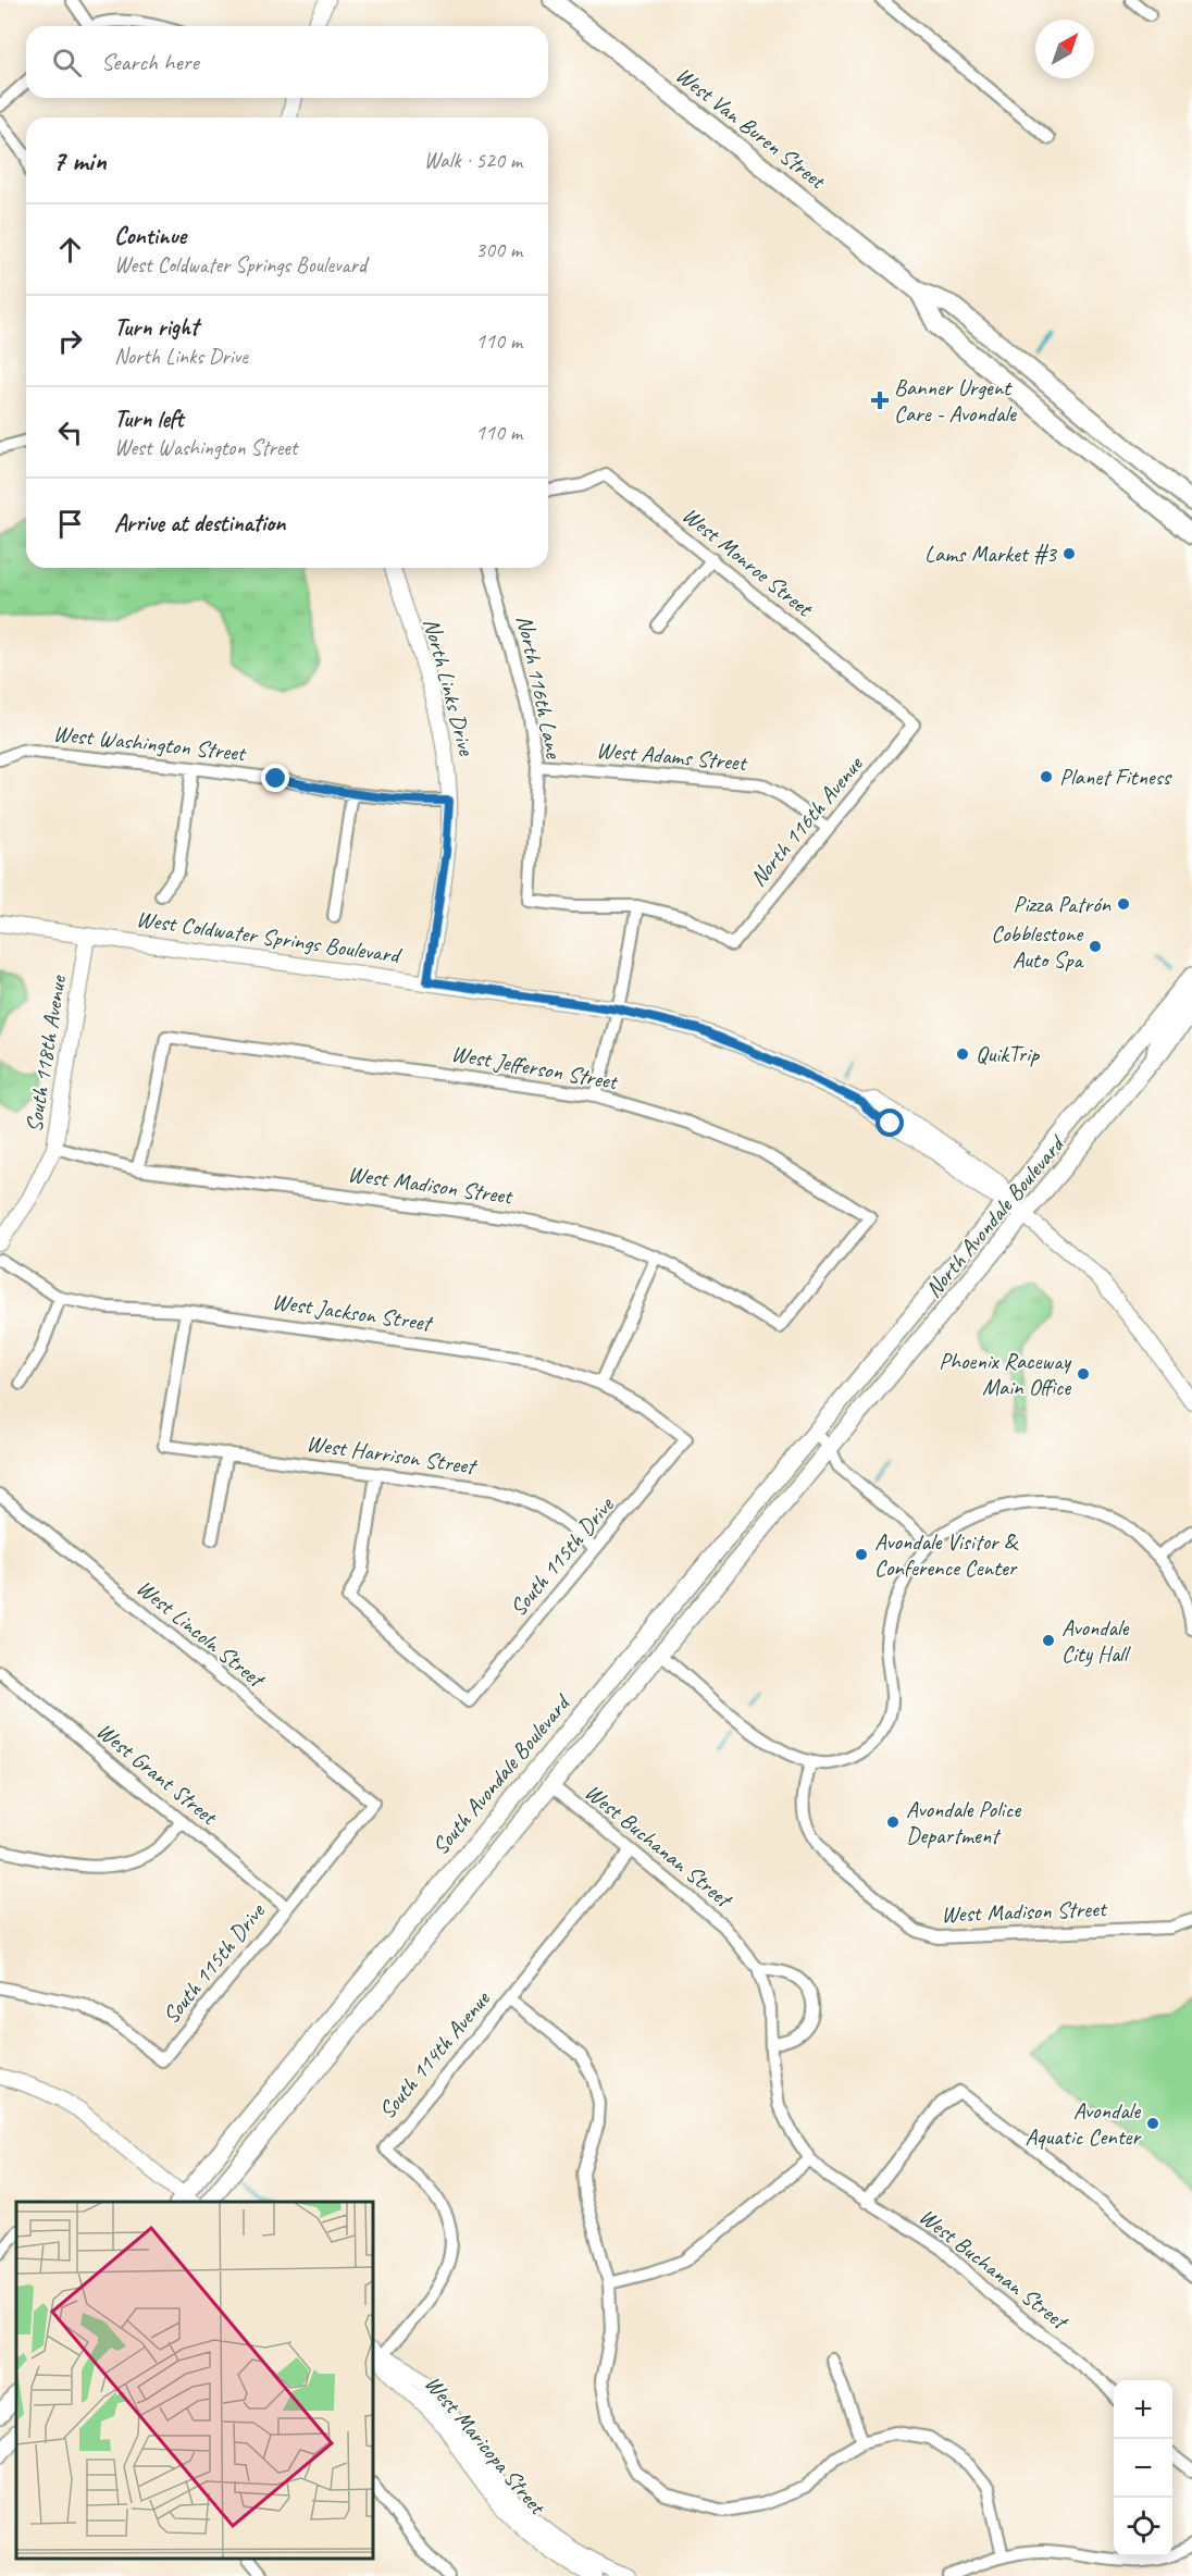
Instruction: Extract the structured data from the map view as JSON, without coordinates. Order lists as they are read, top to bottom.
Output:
{
  "streets": {
    "main road": ["West Van Buren Street", "North Avondale Boulevard", "South Avondale Boulevard"],
    "street": [
      "West Monroe Street",
      "North Links Drive",
      "North 116th Lane",
      "West Washington Street",
      "West Adams Street",
      "North 116th Avenue",
      "West Coldwater Springs Boulevard",
      "South 118th Avenue",
      "West Jefferson Street",
      "West Madison Street",
      "West Jackson Street",
      "West Harrison Street",
      "South 115th Drive",
      "West Lincoln Street",
      "West Grant Street",
      "West Buchanan Street",
      "South 114th Avenue",
      "West Maricopa Street"
    ]
  },
  "crossings": [
    ["West Monroe Street", "North 116th Avenue"],
    ["North Links Drive", "West Washington Street"],
    ["North Links Drive", "West Coldwater Springs Boulevard"],
    ["North 116th Lane", "West Adams Street"],
    ["North 116th Lane", "North 116th Avenue"],
    ["West Adams Street", "North 116th Avenue"],
    ["West Coldwater Springs Boulevard", "South 118th Avenue"],
    ["West Coldwater Springs Boulevard", "North Avondale Boulevard"],
    ["South 118th Avenue", "West Madison Street"],
    ["West Jefferson Street", "West Madison Street"],
    ["North Avondale Boulevard", "South Avondale Boulevard"],
    ["West Jackson Street", "West Harrison Street"],
    ["West Jackson Street", "South 115th Drive"],
    ["West Harrison Street", "South 115th Drive"],
    ["South 115th Drive", "West Lincoln Street"],
    ["South 115th Drive", "West Grant Street"],
    ["South Avondale Boulevard", "West Buchanan Street"],
    ["West Buchanan Street", "South 114th Avenue"],
    ["South 114th Avenue", "West Maricopa Street"]
  ],
  "places": {
    "health": ["Banner Urgent Care - Avondale"],
    "other": [
      "Lams Market #3",
      "Planet Fitness",
      "Pizza Patrón",
      "Cobblestone Auto Spa",
      "QuikTrip",
      "Phoenix Raceway Main Office",
      "Avondale Visitor & Conference Center",
      "Avondale City Hall",
      "Avondale Police Department",
      "Avondale Aquatic Center"
    ]
  },
  "north": "top right",
  "page": {
    "search": "Search here",
    "heading": ["7 min", "Walk · 520 m"],
    "list": [
      ["Continue", "West Coldwater Springs Boulevard", "300 m"],
      ["Turn right", "North Links Drive", "110 m"],
      ["Turn left", "West Washington Street", "110 m"],
      "Arrive at destination"
    ],
    "map_buttons": ["+", "−"]
  }
}
